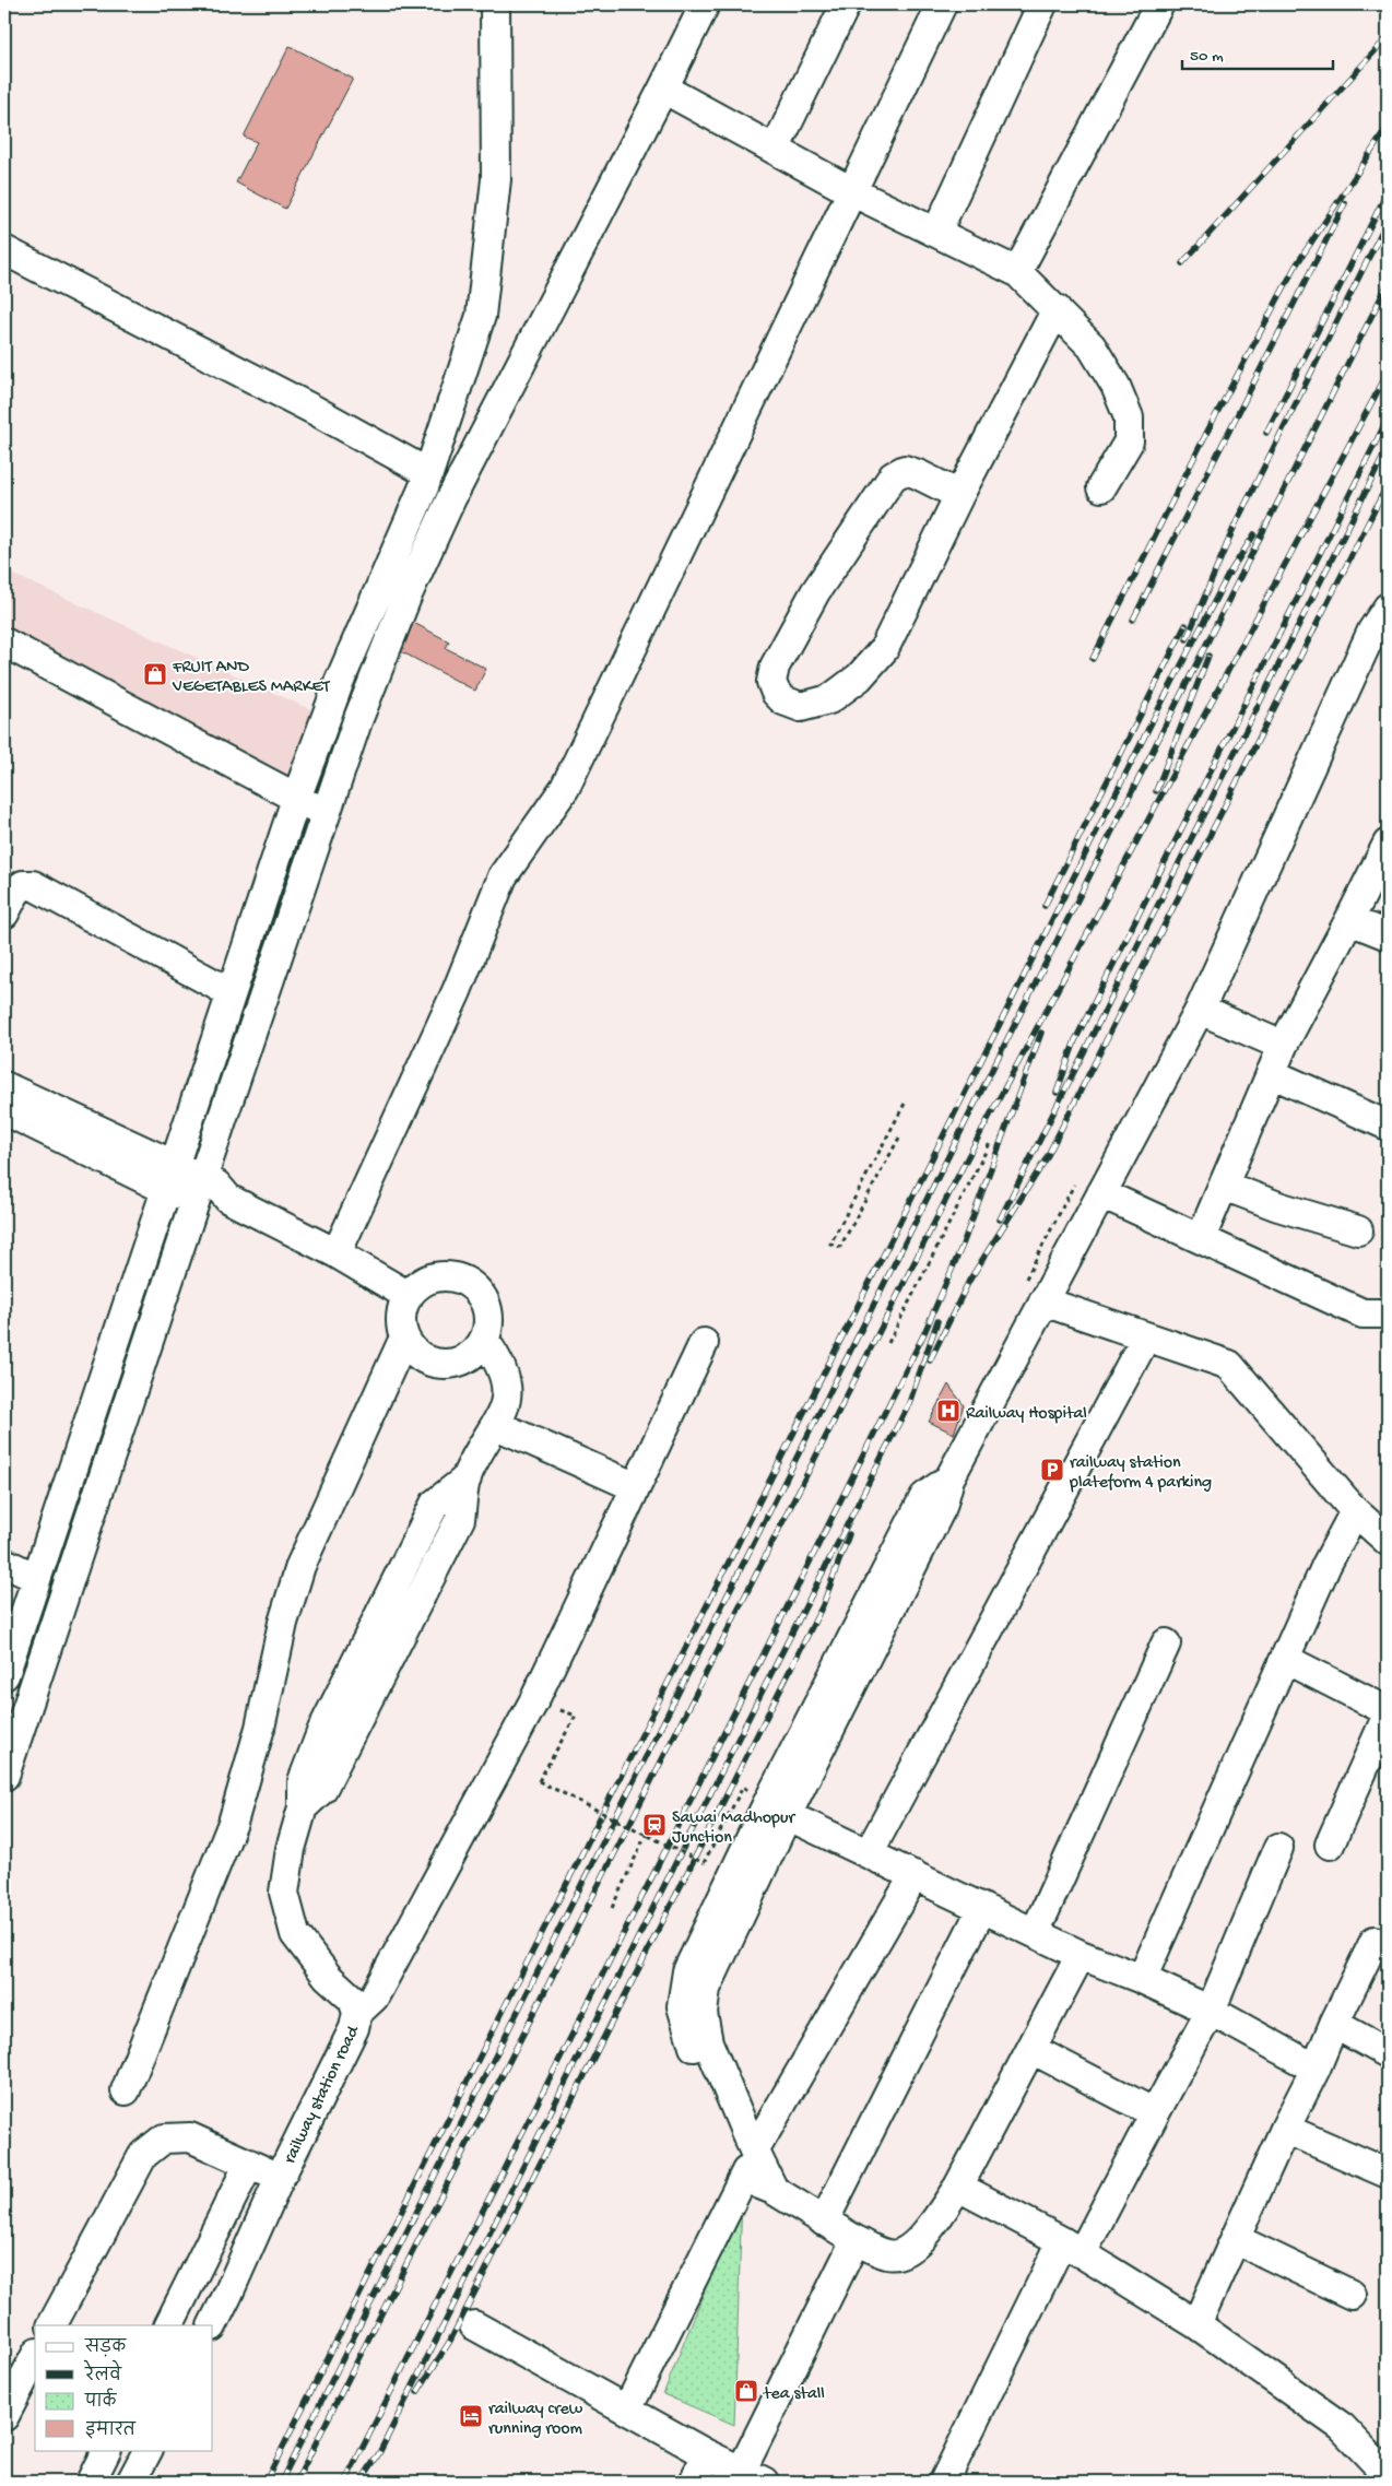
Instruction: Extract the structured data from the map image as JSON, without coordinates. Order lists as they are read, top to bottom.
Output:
{
  "streets": {
    "street": ["railway station road"]
  },
  "places": {
    "shop": ["FRUIT AND VEGETABLES MARKET", "tea stall"],
    "hospital": ["Railway Hospital"],
    "parking": ["railway station plateform 4 parking"],
    "station": ["Sawai Madhopur Junction"],
    "hotel": ["railway crew running room"]
  },
  "legend": [
    "सड़क",
    "रेलवे",
    "पार्क",
    "इमारत"
  ],
  "scale_bar": "50 m"
}
